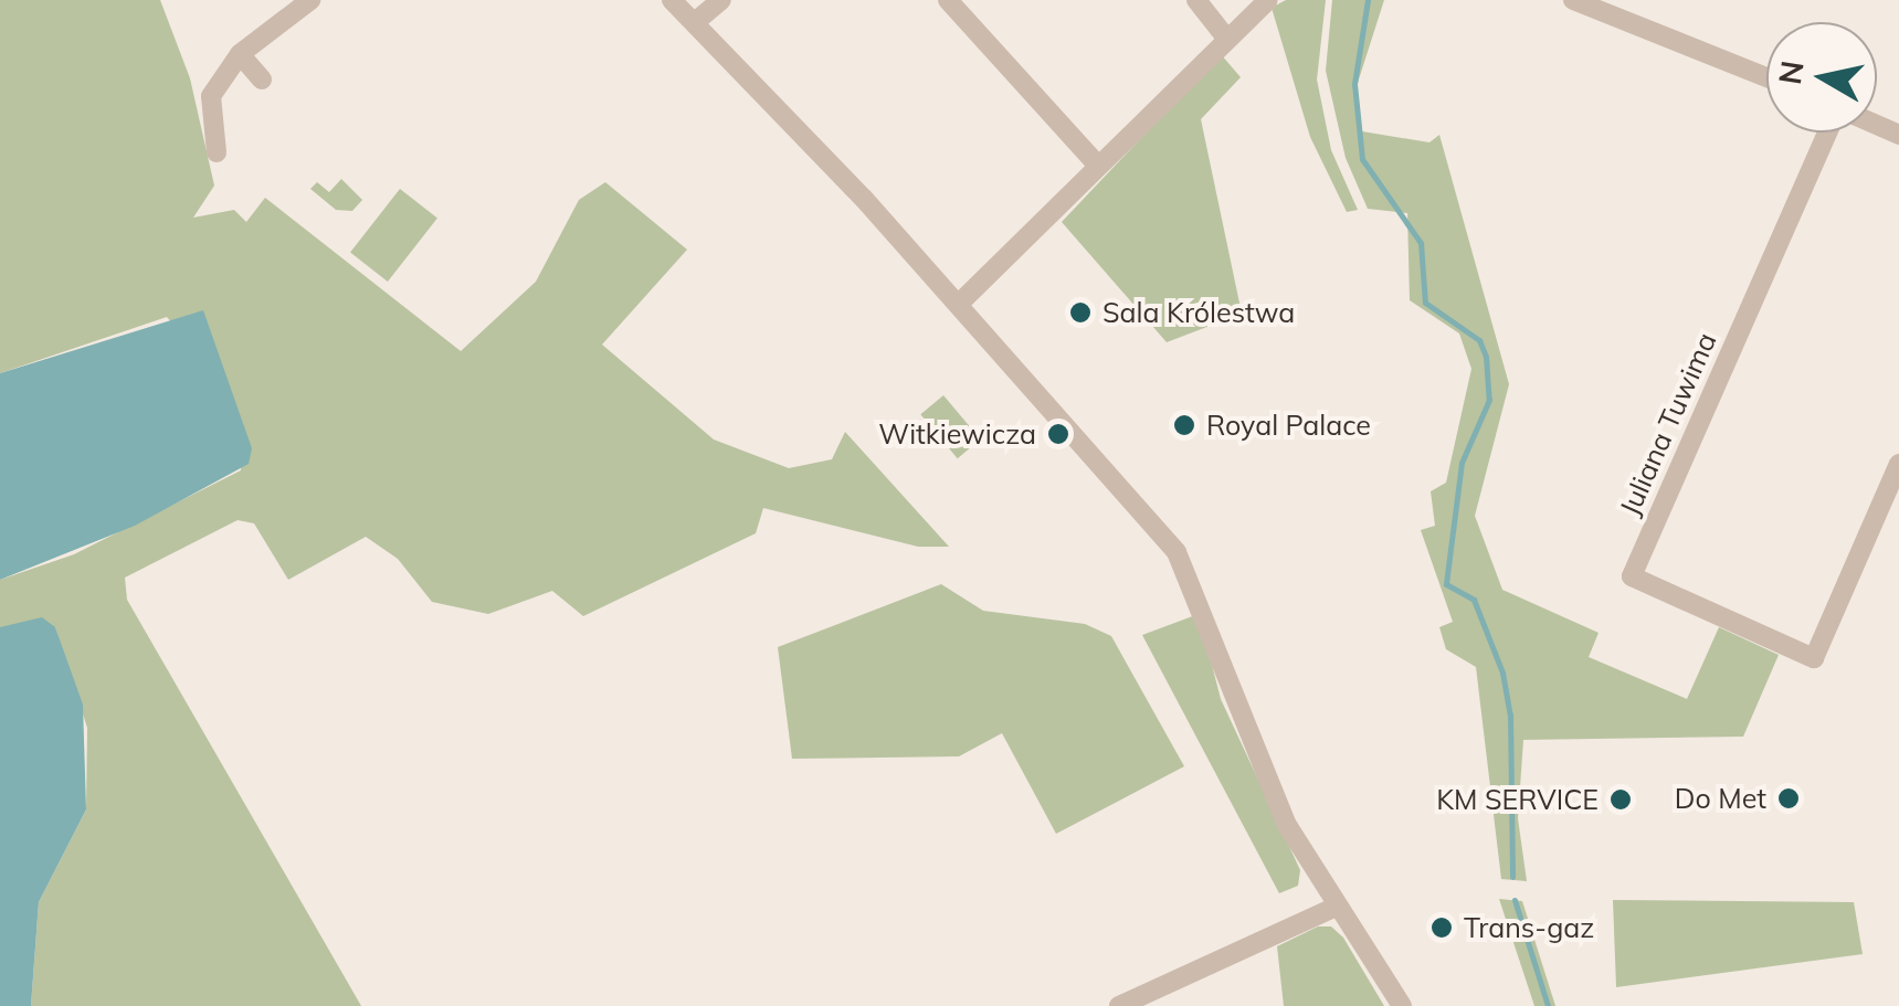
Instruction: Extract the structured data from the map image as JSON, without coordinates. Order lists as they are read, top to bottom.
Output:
{
  "streets": {
    "street": ["Juliana Tuwima"]
  },
  "places": [
    "Sala Królestwa",
    "Royal Palace",
    "Witkiewicza",
    "Do Met",
    "KM SERVICE",
    "Trans-gaz"
  ],
  "north": "left"
}
